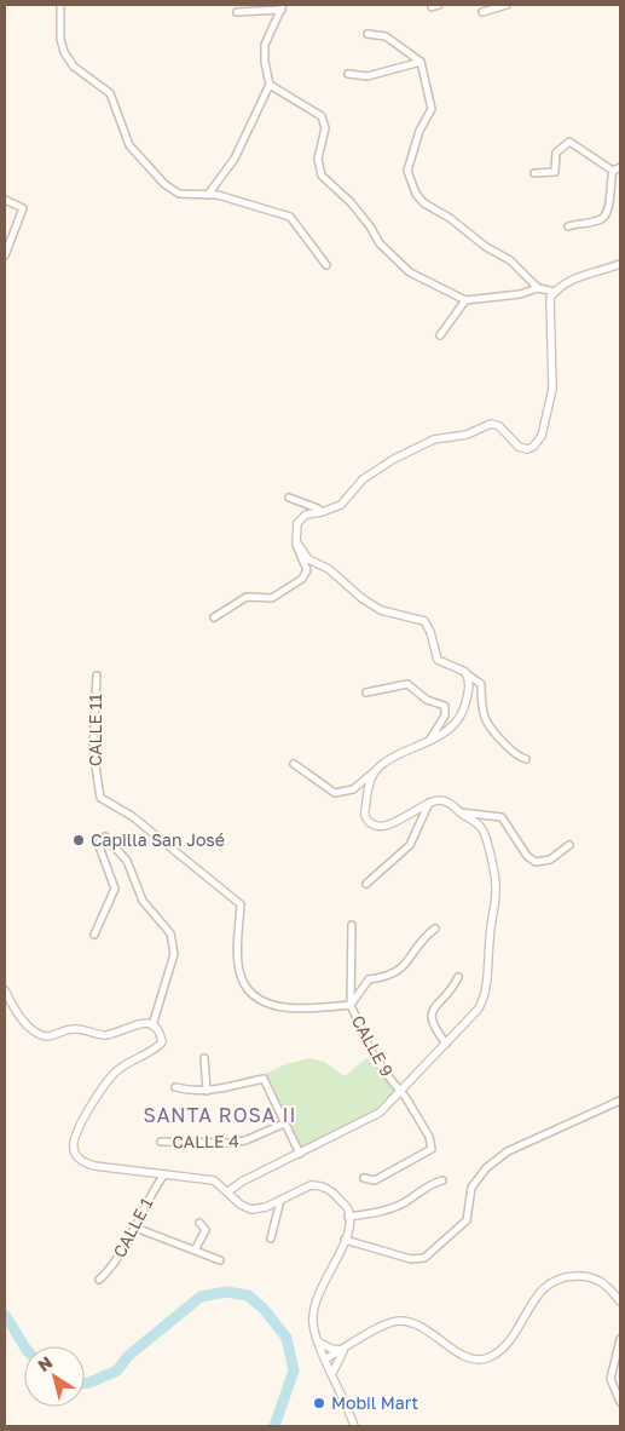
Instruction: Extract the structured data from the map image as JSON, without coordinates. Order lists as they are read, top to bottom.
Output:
{
  "streets": {
    "street": [
      "CALLE 11",
      "CALLE 9",
      "CALLE 4",
      "CALLE 1"
    ]
  },
  "crossings": [
    ["CALLE 11", "CALLE 9"]
  ],
  "districts": ["SANTA ROSA II"],
  "places": ["Capilla San José", "Mobil Mart"],
  "north": "top left"
}
